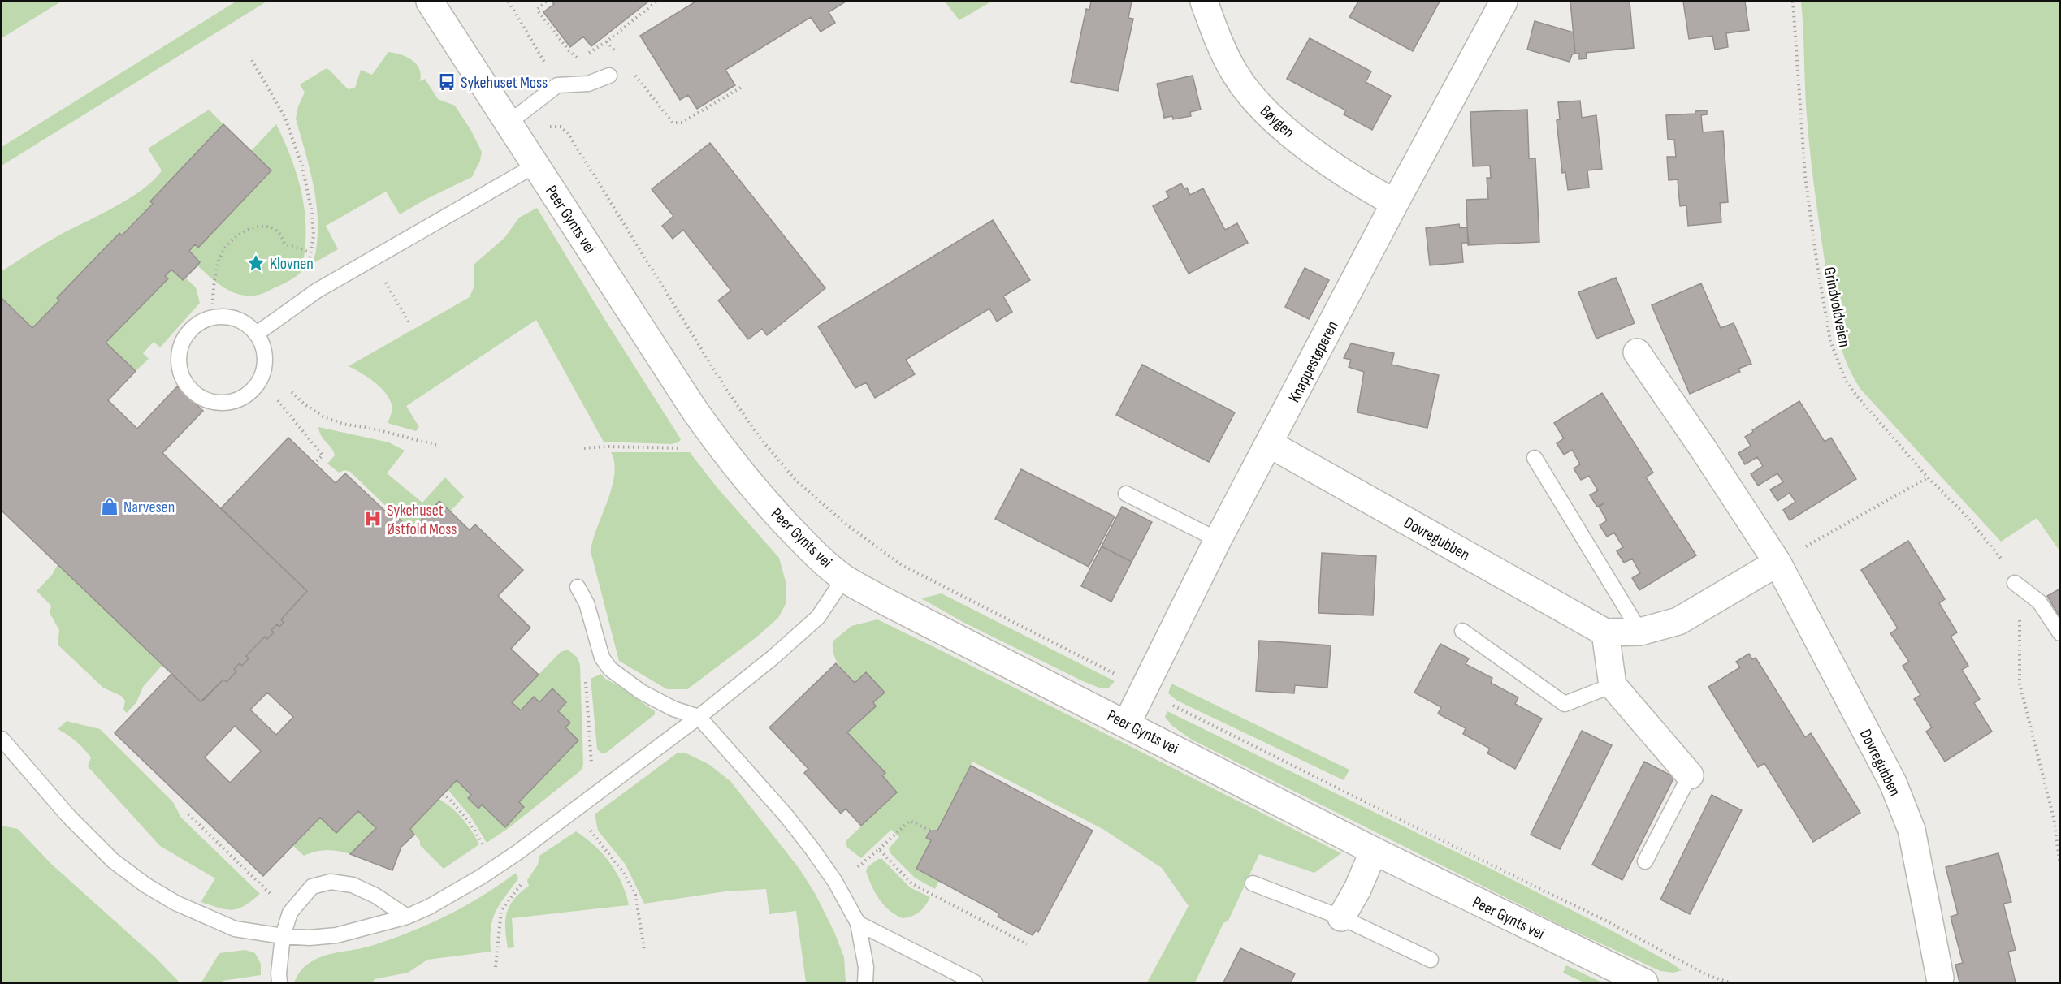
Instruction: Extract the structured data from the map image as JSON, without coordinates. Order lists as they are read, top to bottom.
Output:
{
  "streets": {
    "street": [
      "Bøygen",
      "Peer Gynts vei",
      "Knappestøperen",
      "Dovregubben"
    ],
    "path": ["Grindvoldveien"]
  },
  "crossings": [
    ["Bøygen", "Knappestøperen"],
    ["Peer Gynts vei", "Knappestøperen"],
    ["Knappestøperen", "Dovregubben"]
  ],
  "places": {
    "bus stop": ["Sykehuset Moss"],
    "place": ["Klovnen"],
    "shop": ["Narvesen"],
    "hospital": ["Sykehuset Østfold Moss"]
  }
}
